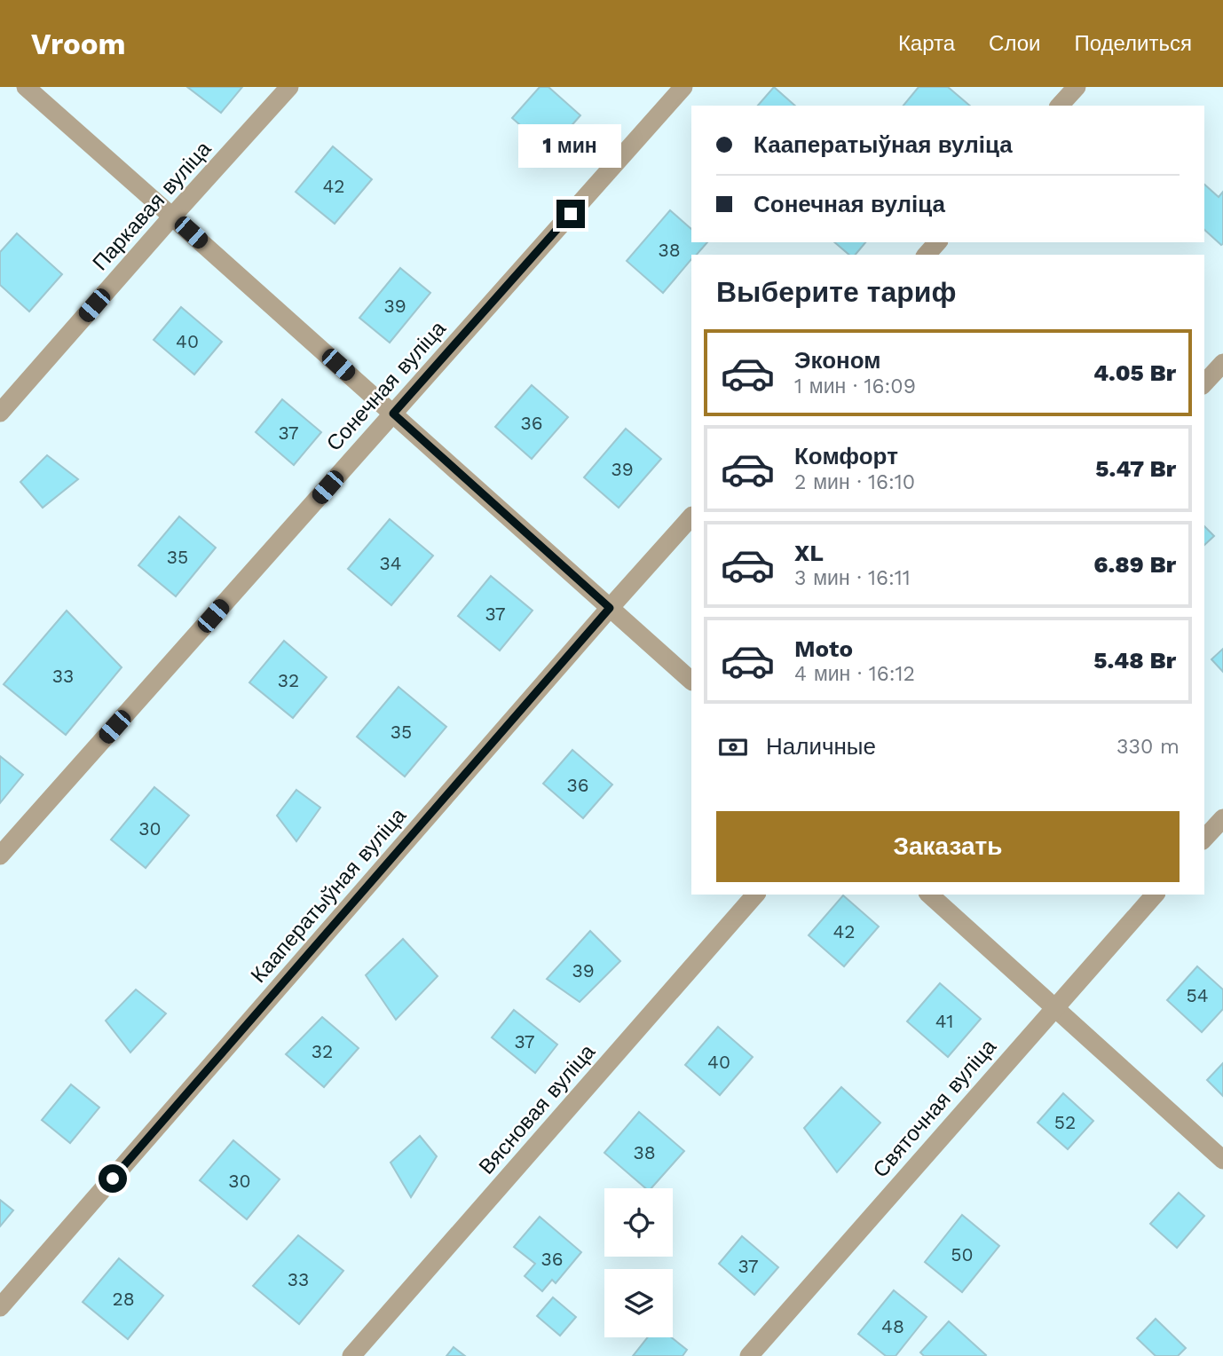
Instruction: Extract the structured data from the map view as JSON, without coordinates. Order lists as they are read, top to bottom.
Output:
{
  "streets": {
    "street": [
      "Паркавая вуліца",
      "Сонечная вуліца",
      "Кааператыўная вуліца",
      "Святочная вуліца",
      "Вясновая вуліца"
    ]
  },
  "house_numbers": [
    "42",
    "38",
    "39",
    "40",
    "36",
    "37",
    "39",
    "35",
    "34",
    "37",
    "33",
    "32",
    "35",
    "36",
    "30",
    "42",
    "39",
    "54",
    "41",
    "37",
    "32",
    "40",
    "52",
    "38",
    "30",
    "50",
    "36",
    "37",
    "33",
    "28",
    "48"
  ],
  "page": {
    "header": "Vroom",
    "nav": ["Карта", "Слои", "Поделиться"],
    "banner": ["Кааператыўная вуліца", "Сонечная вуліца"],
    "bubble": "1 мин",
    "heading": "Выберите тариф",
    "list": [
      {
        "name": "Эконом",
        "note": "1 мин · 16:09",
        "value": "4.05 Br"
      },
      {
        "name": "Комфорт",
        "note": "2 мин · 16:10",
        "value": "5.47 Br"
      },
      {
        "name": "XL",
        "note": "3 мин · 16:11",
        "value": "6.89 Br"
      },
      {
        "name": "Moto",
        "note": "4 мин · 16:12",
        "value": "5.48 Br"
      }
    ],
    "pay": ["Наличные", "330 m"],
    "buttons": "Заказать"
  }
}
